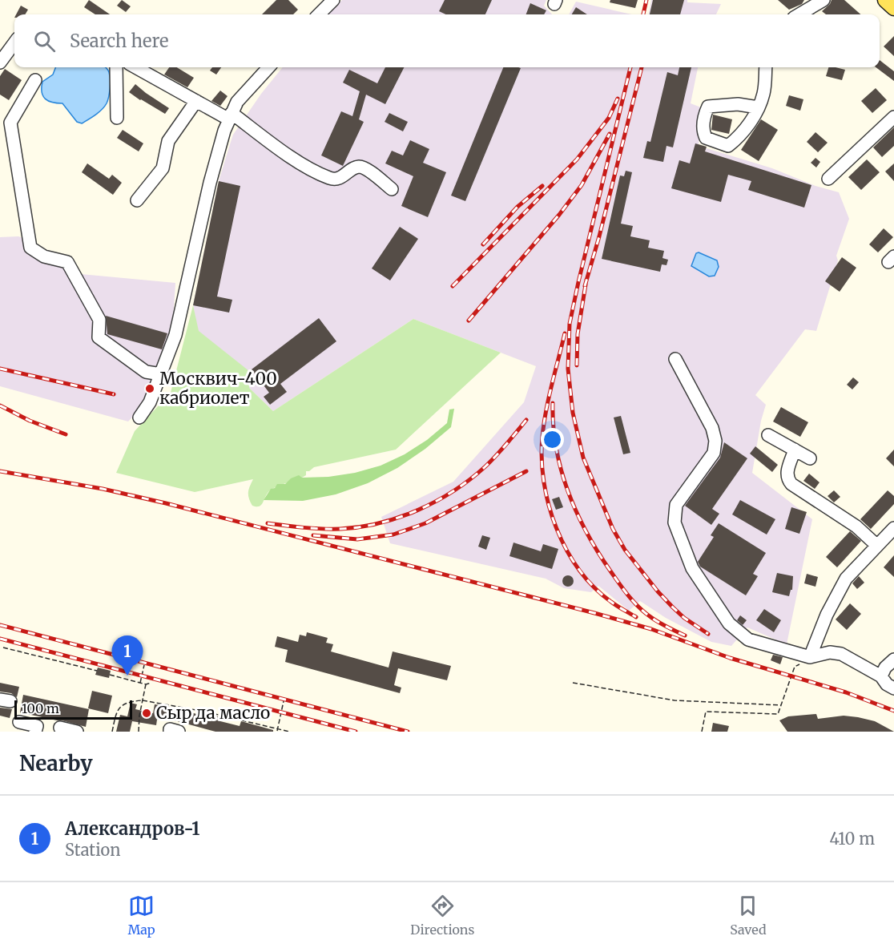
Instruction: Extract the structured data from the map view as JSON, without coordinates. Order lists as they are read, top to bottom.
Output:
{
  "places": ["Москвич-400 кабриолет", "Сыр да масло"],
  "scale_bar": "100 m",
  "page": {
    "search": "Search here",
    "pins": "1",
    "scale": "100 m",
    "heading": "Nearby",
    "list": [
      {
        "mark": "1",
        "name": "Александров-1",
        "note": "Station",
        "value": "410 m"
      }
    ],
    "nav": ["Map", "Directions", "Saved"]
  }
}
